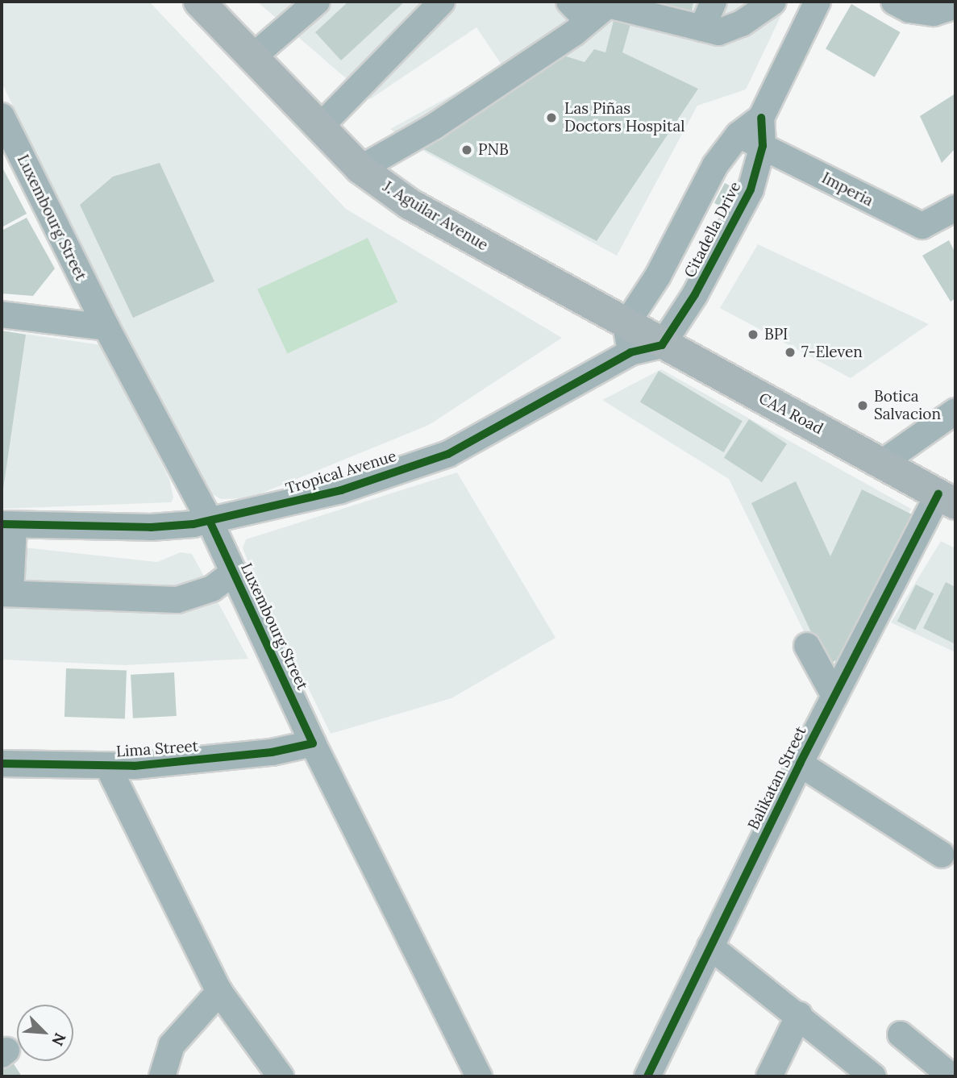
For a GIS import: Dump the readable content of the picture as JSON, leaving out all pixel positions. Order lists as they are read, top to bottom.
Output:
{
  "streets": {
    "main road": ["J. Aguilar Avenue", "CAA Road"],
    "street": [
      "Imperia",
      "Luxembourg Street",
      "Citadella Drive",
      "Tropical Avenue",
      "Lima Street",
      "Balikatan Street"
    ]
  },
  "crossings": [
    ["Imperia", "Citadella Drive"],
    ["J. Aguilar Avenue", "Citadella Drive"],
    ["J. Aguilar Avenue", "CAA Road"],
    ["J. Aguilar Avenue", "Tropical Avenue"],
    ["Luxembourg Street", "Tropical Avenue"],
    ["Luxembourg Street", "Lima Street"],
    ["Citadella Drive", "CAA Road"],
    ["Citadella Drive", "Tropical Avenue"],
    ["CAA Road", "Tropical Avenue"],
    ["CAA Road", "Balikatan Street"]
  ],
  "places": [
    "Las Piñas Doctors Hospital",
    "PNB",
    "BPI",
    "7-Eleven",
    "Botica Salvacion"
  ],
  "north": "bottom right"
}
